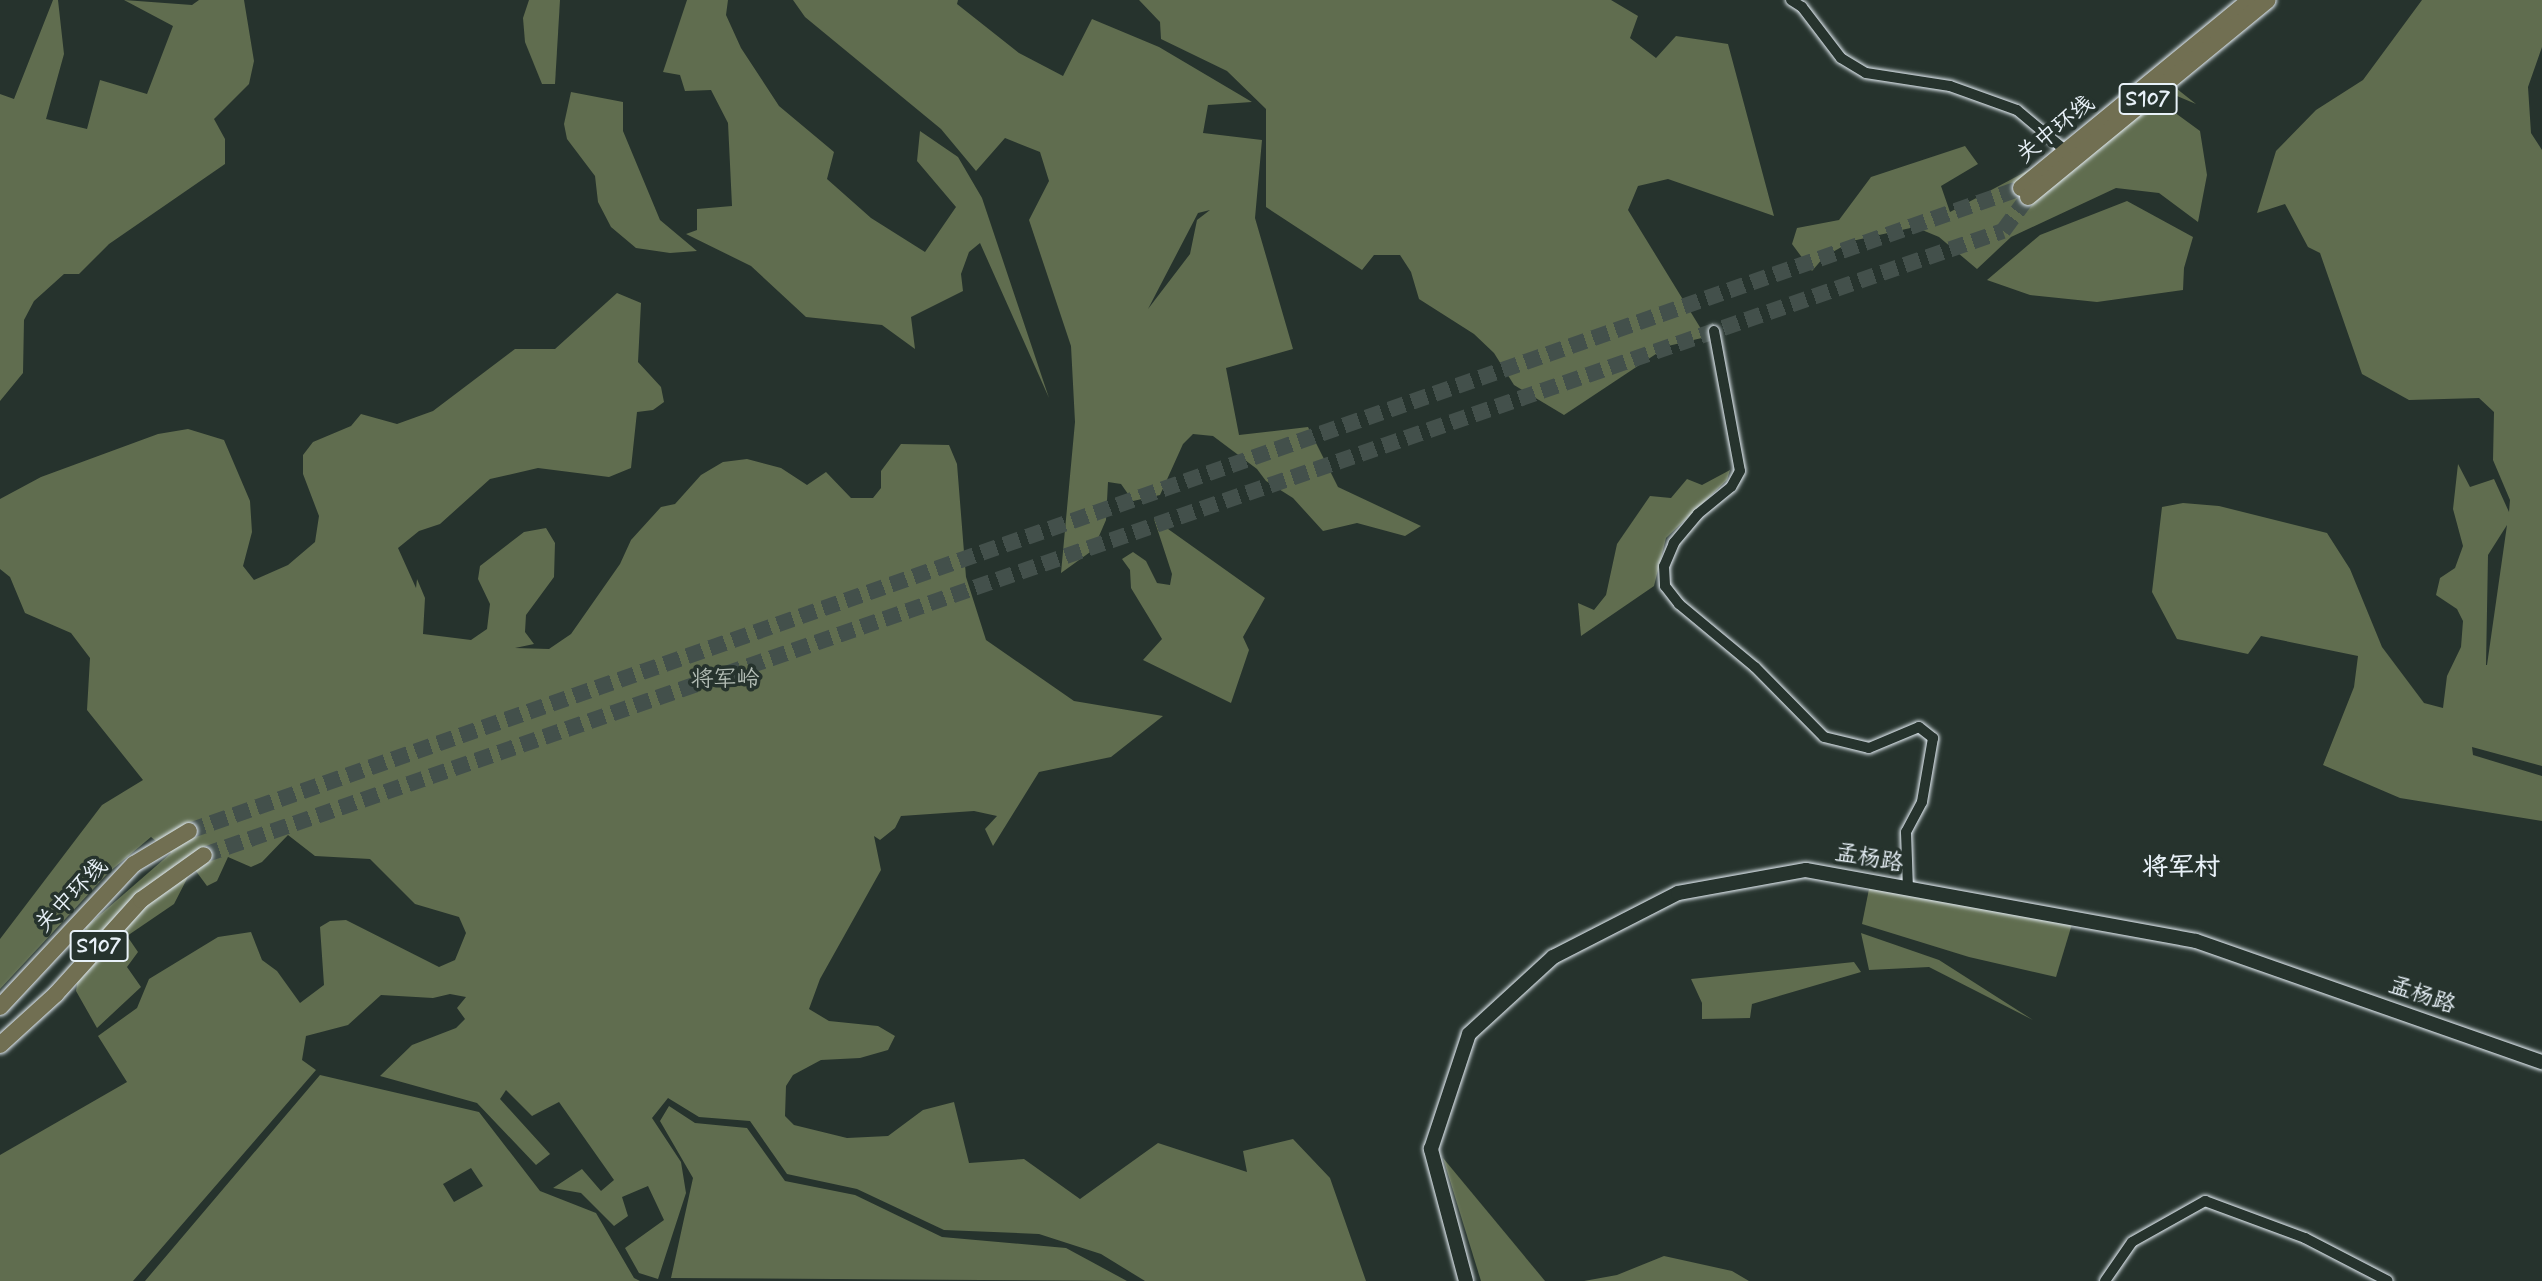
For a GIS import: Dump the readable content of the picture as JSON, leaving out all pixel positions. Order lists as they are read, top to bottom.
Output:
{
  "streets": {
    "highway": ["S107", "关中环线"],
    "main road": ["孟杨路"]
  },
  "districts": ["将军村"],
  "parks": ["将军岭"]
}
